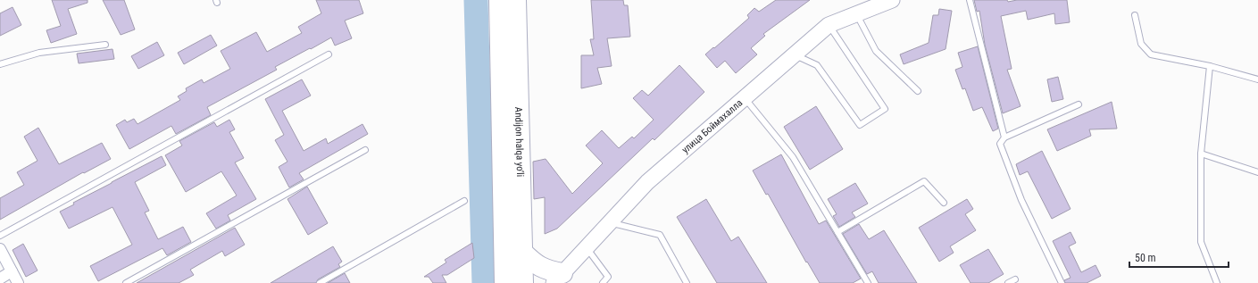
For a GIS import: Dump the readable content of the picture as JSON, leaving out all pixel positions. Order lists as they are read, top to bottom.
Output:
{
  "streets": {
    "highway": ["Andijon halqa yo‘li"],
    "main road": ["улица Боймахалла"]
  },
  "scale_bar": "50 m"
}
